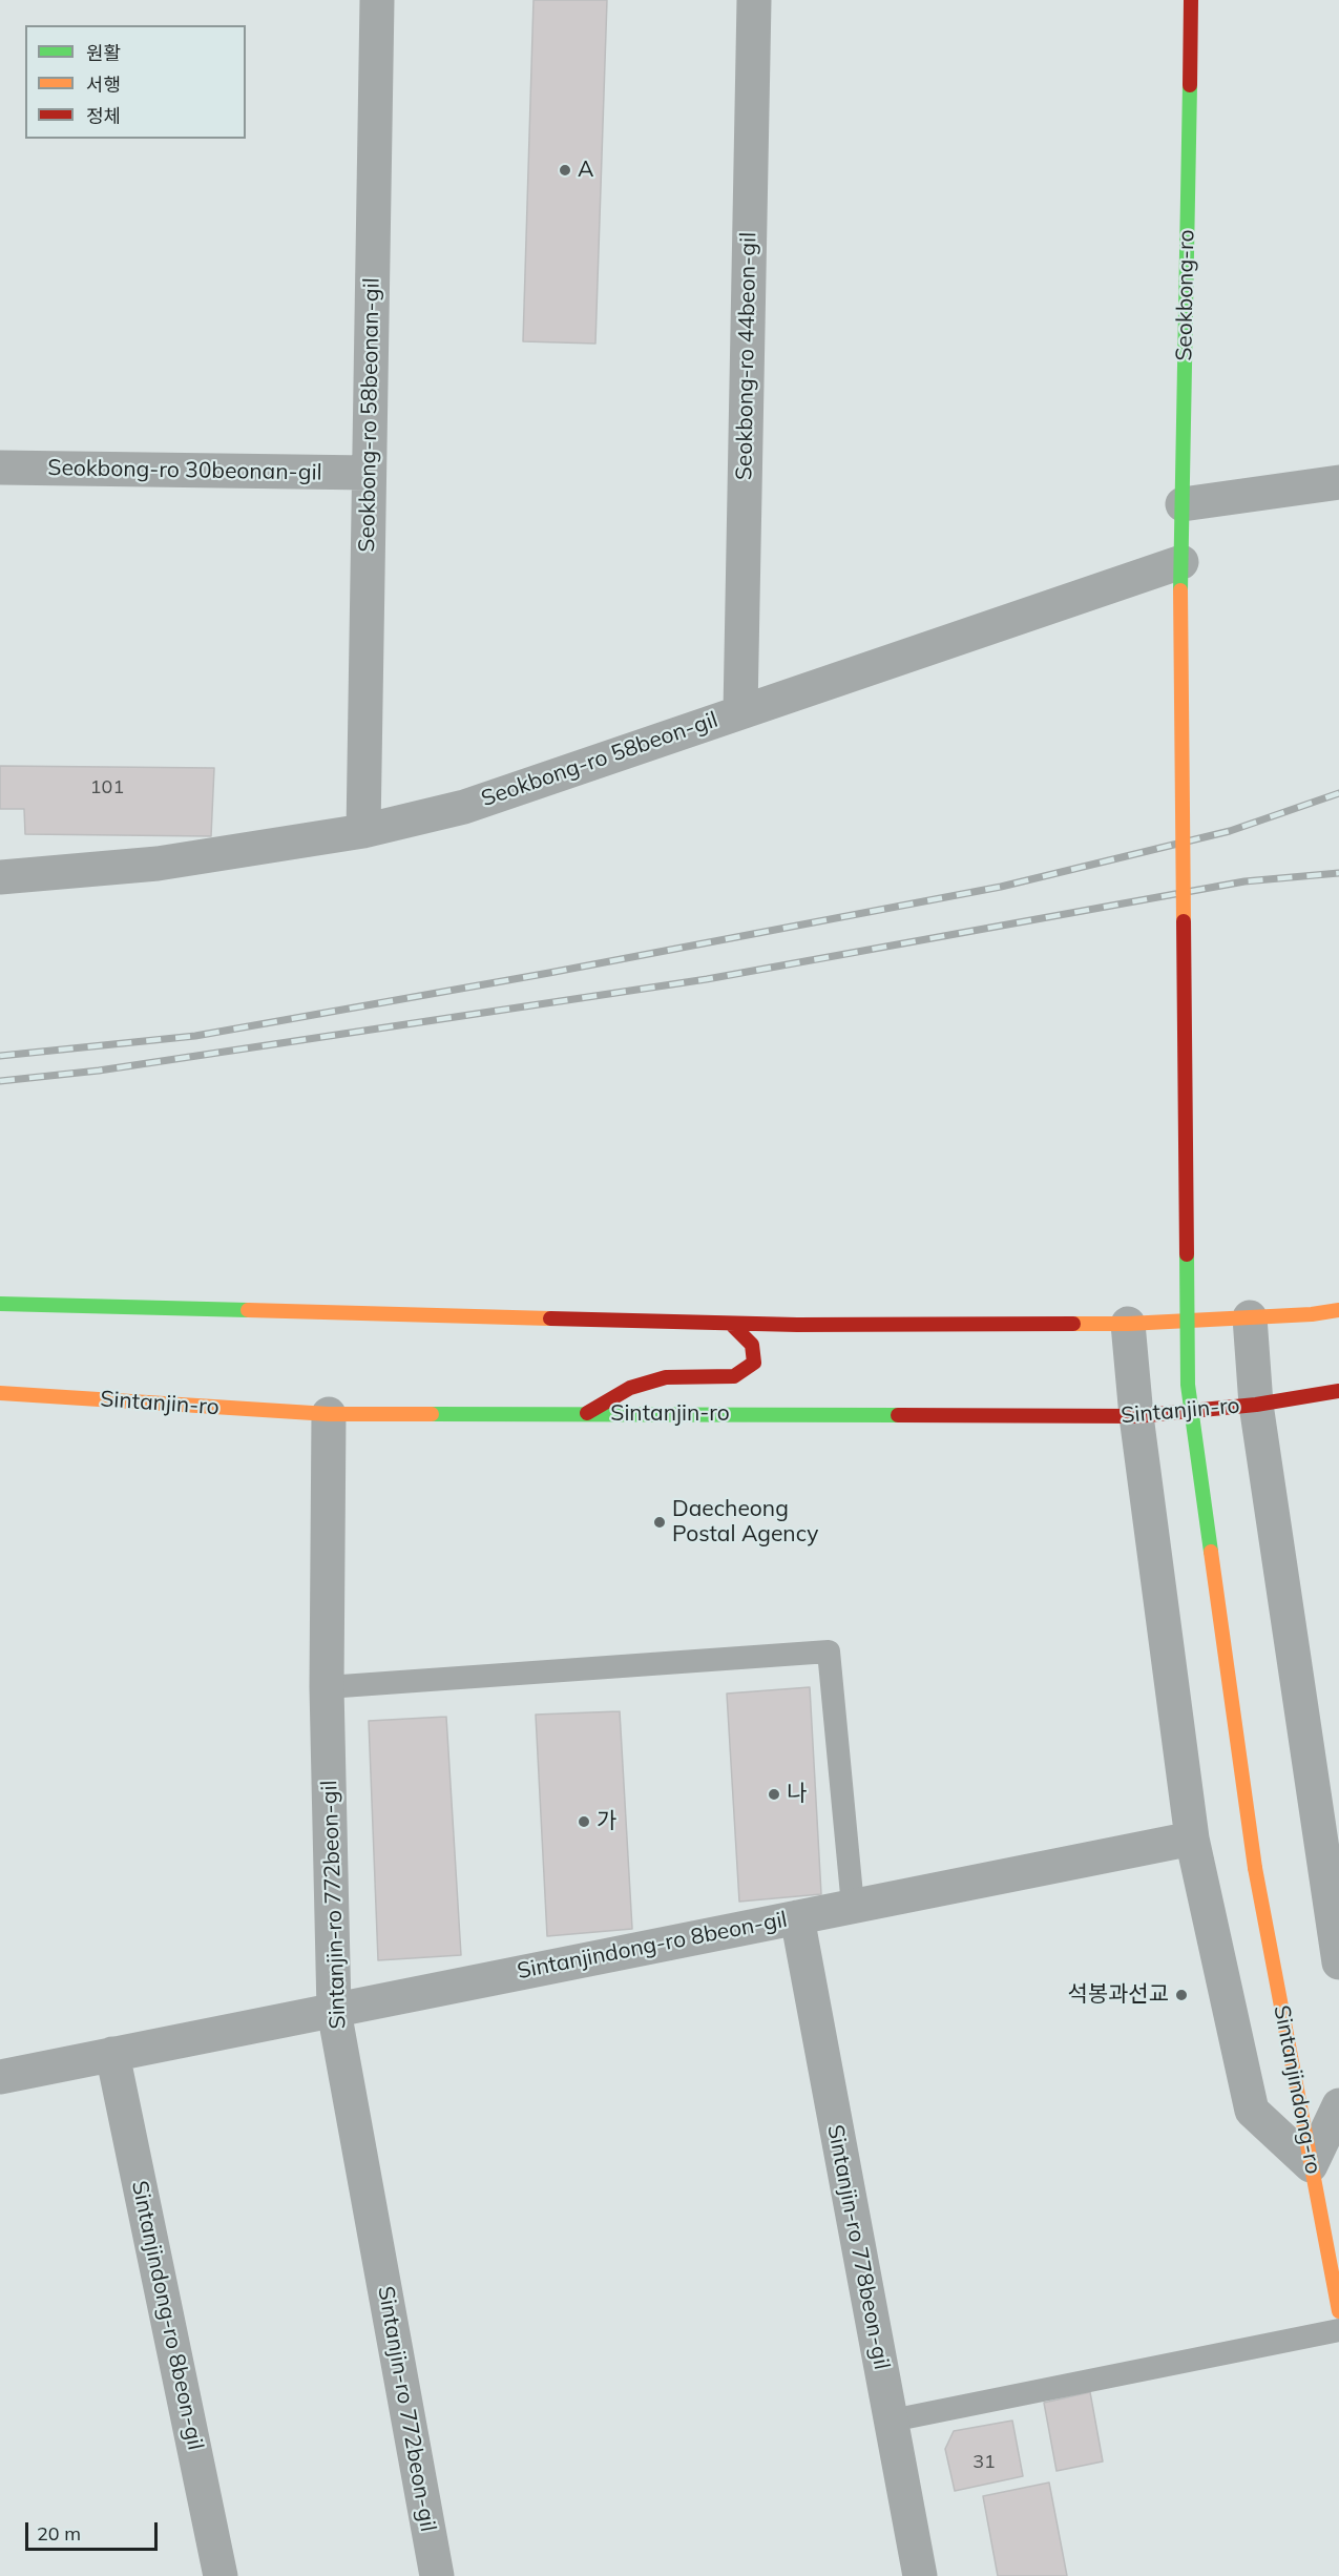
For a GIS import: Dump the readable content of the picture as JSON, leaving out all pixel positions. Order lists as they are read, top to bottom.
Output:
{
  "streets": {
    "main road": ["Seokbong-ro", "Sintanjin-ro", "Sintanjindong-ro"],
    "street": [
      "Seokbong-ro 44beon-gil",
      "Seokbong-ro 58beonan-gil",
      "Seokbong-ro 30beonan-gil",
      "Seokbong-ro 58beon-gil",
      "Sintanjin-ro 772beon-gil",
      "Sintanjindong-ro 8beon-gil",
      "Sintanjin-ro 778beon-gil"
    ]
  },
  "crossings": [
    ["Seokbong-ro", "Seokbong-ro 58beon-gil"],
    ["Seokbong-ro", "Sintanjindong-ro"],
    ["Seokbong-ro 44beon-gil", "Seokbong-ro 58beon-gil"],
    ["Seokbong-ro 58beonan-gil", "Seokbong-ro 30beonan-gil"],
    ["Seokbong-ro 58beonan-gil", "Seokbong-ro 58beon-gil"],
    ["Seokbong-ro 58beon-gil", "Sintanjindong-ro"],
    ["Sintanjin-ro", "Sintanjin-ro 772beon-gil"],
    ["Sintanjin-ro 772beon-gil", "Sintanjindong-ro 8beon-gil"],
    ["Sintanjindong-ro 8beon-gil", "Sintanjin-ro 778beon-gil"]
  ],
  "places": [
    "A",
    "Daecheong Postal Agency",
    "나",
    "가",
    "석봉과선교"
  ],
  "house_numbers": ["101", "31"],
  "legend": ["원활", "서행", "정체"],
  "scale_bar": "20 m"
}
